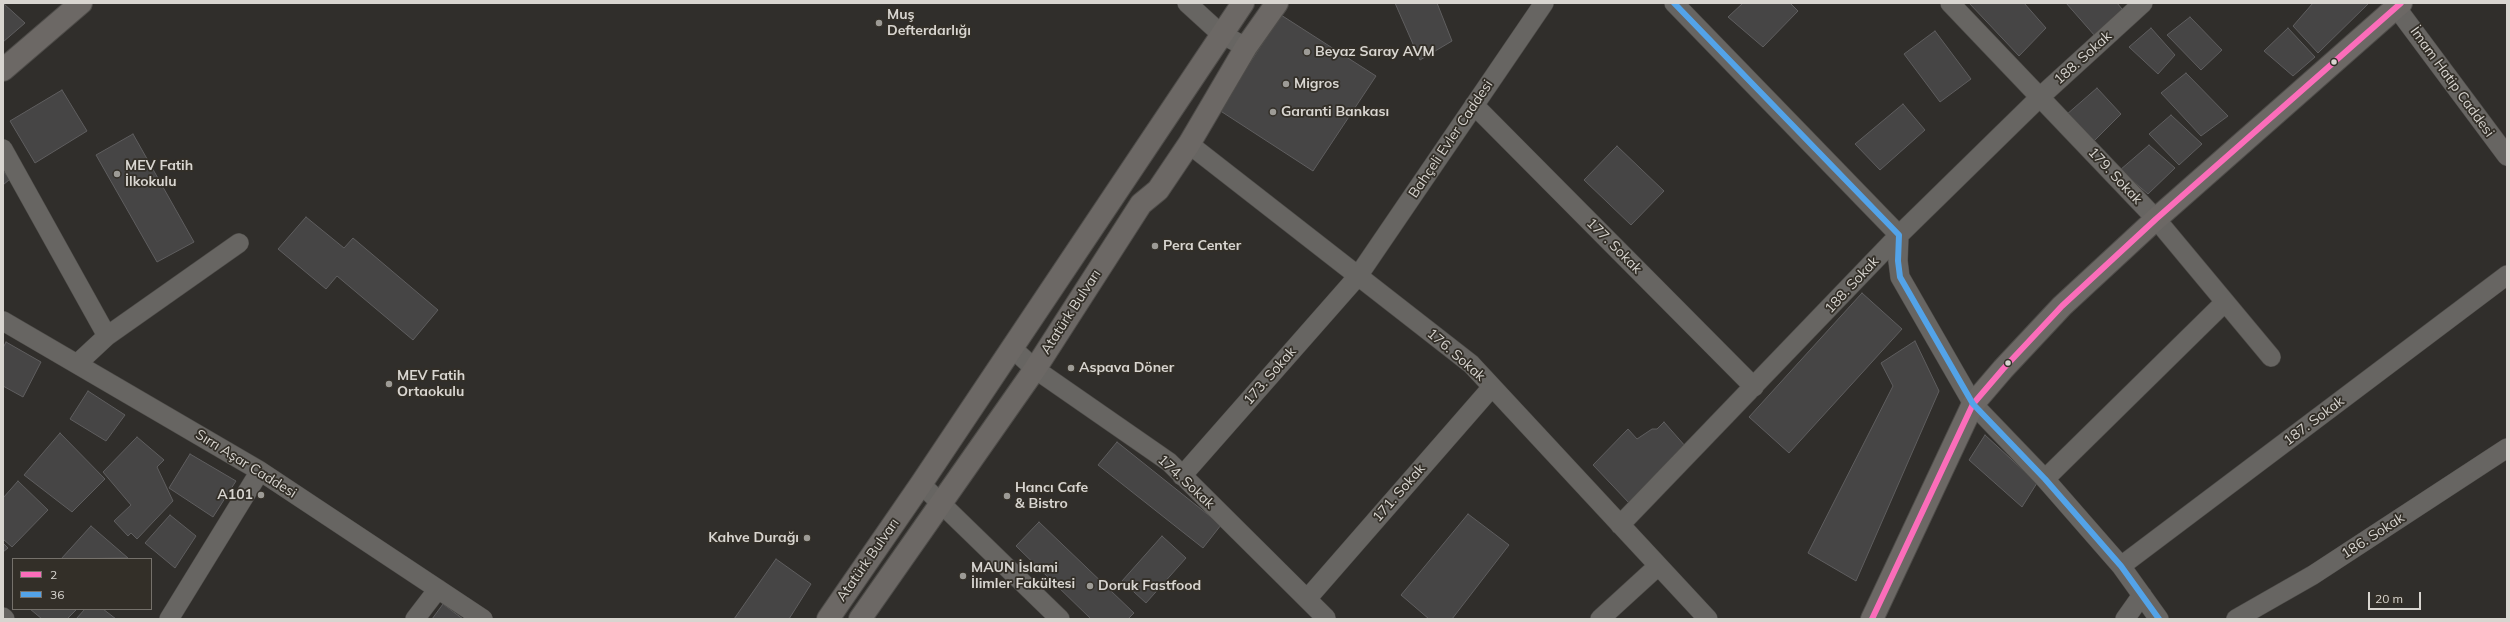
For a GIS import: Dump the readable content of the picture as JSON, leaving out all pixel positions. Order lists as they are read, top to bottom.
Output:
{
  "streets": {
    "main road": ["Atatürk Bulvarı"],
    "street": [
      "188. Sokak",
      "İmam Hatip Caddesi",
      "Bahçeli Evler Caddesi",
      "179. Sokak",
      "177. Sokak",
      "176. Sokak",
      "173. Sokak",
      "187. Sokak",
      "Sırrı Aşar Caddesi",
      "174. Sokak",
      "171. Sokak",
      "186. Sokak"
    ]
  },
  "crossings": [
    ["188. Sokak", "179. Sokak"],
    ["188. Sokak", "177. Sokak"],
    ["188. Sokak", "176. Sokak"],
    ["Bahçeli Evler Caddesi", "177. Sokak"],
    ["Bahçeli Evler Caddesi", "176. Sokak"],
    ["Bahçeli Evler Caddesi", "173. Sokak"],
    ["Atatürk Bulvarı", "176. Sokak"],
    ["Atatürk Bulvarı", "174. Sokak"],
    ["176. Sokak", "173. Sokak"],
    ["176. Sokak", "171. Sokak"],
    ["173. Sokak", "174. Sokak"],
    ["174. Sokak", "171. Sokak"]
  ],
  "places": [
    "Muş Defterdarlığı",
    "Beyaz Saray AVM",
    "Migros",
    "Garanti Bankası",
    "MEV Fatih İlkokulu",
    "Pera Center",
    "Aspava Döner",
    "MEV Fatih Ortaokulu",
    "A101",
    "Hancı Cafe & Bistro",
    "Kahve Durağı",
    "MAUN İslami İlimler Fakültesi",
    "Doruk Fastfood"
  ],
  "lines": ["transit line 2", "transit line 36"],
  "legend": ["2", "36"],
  "scale_bar": "20 m"
}
